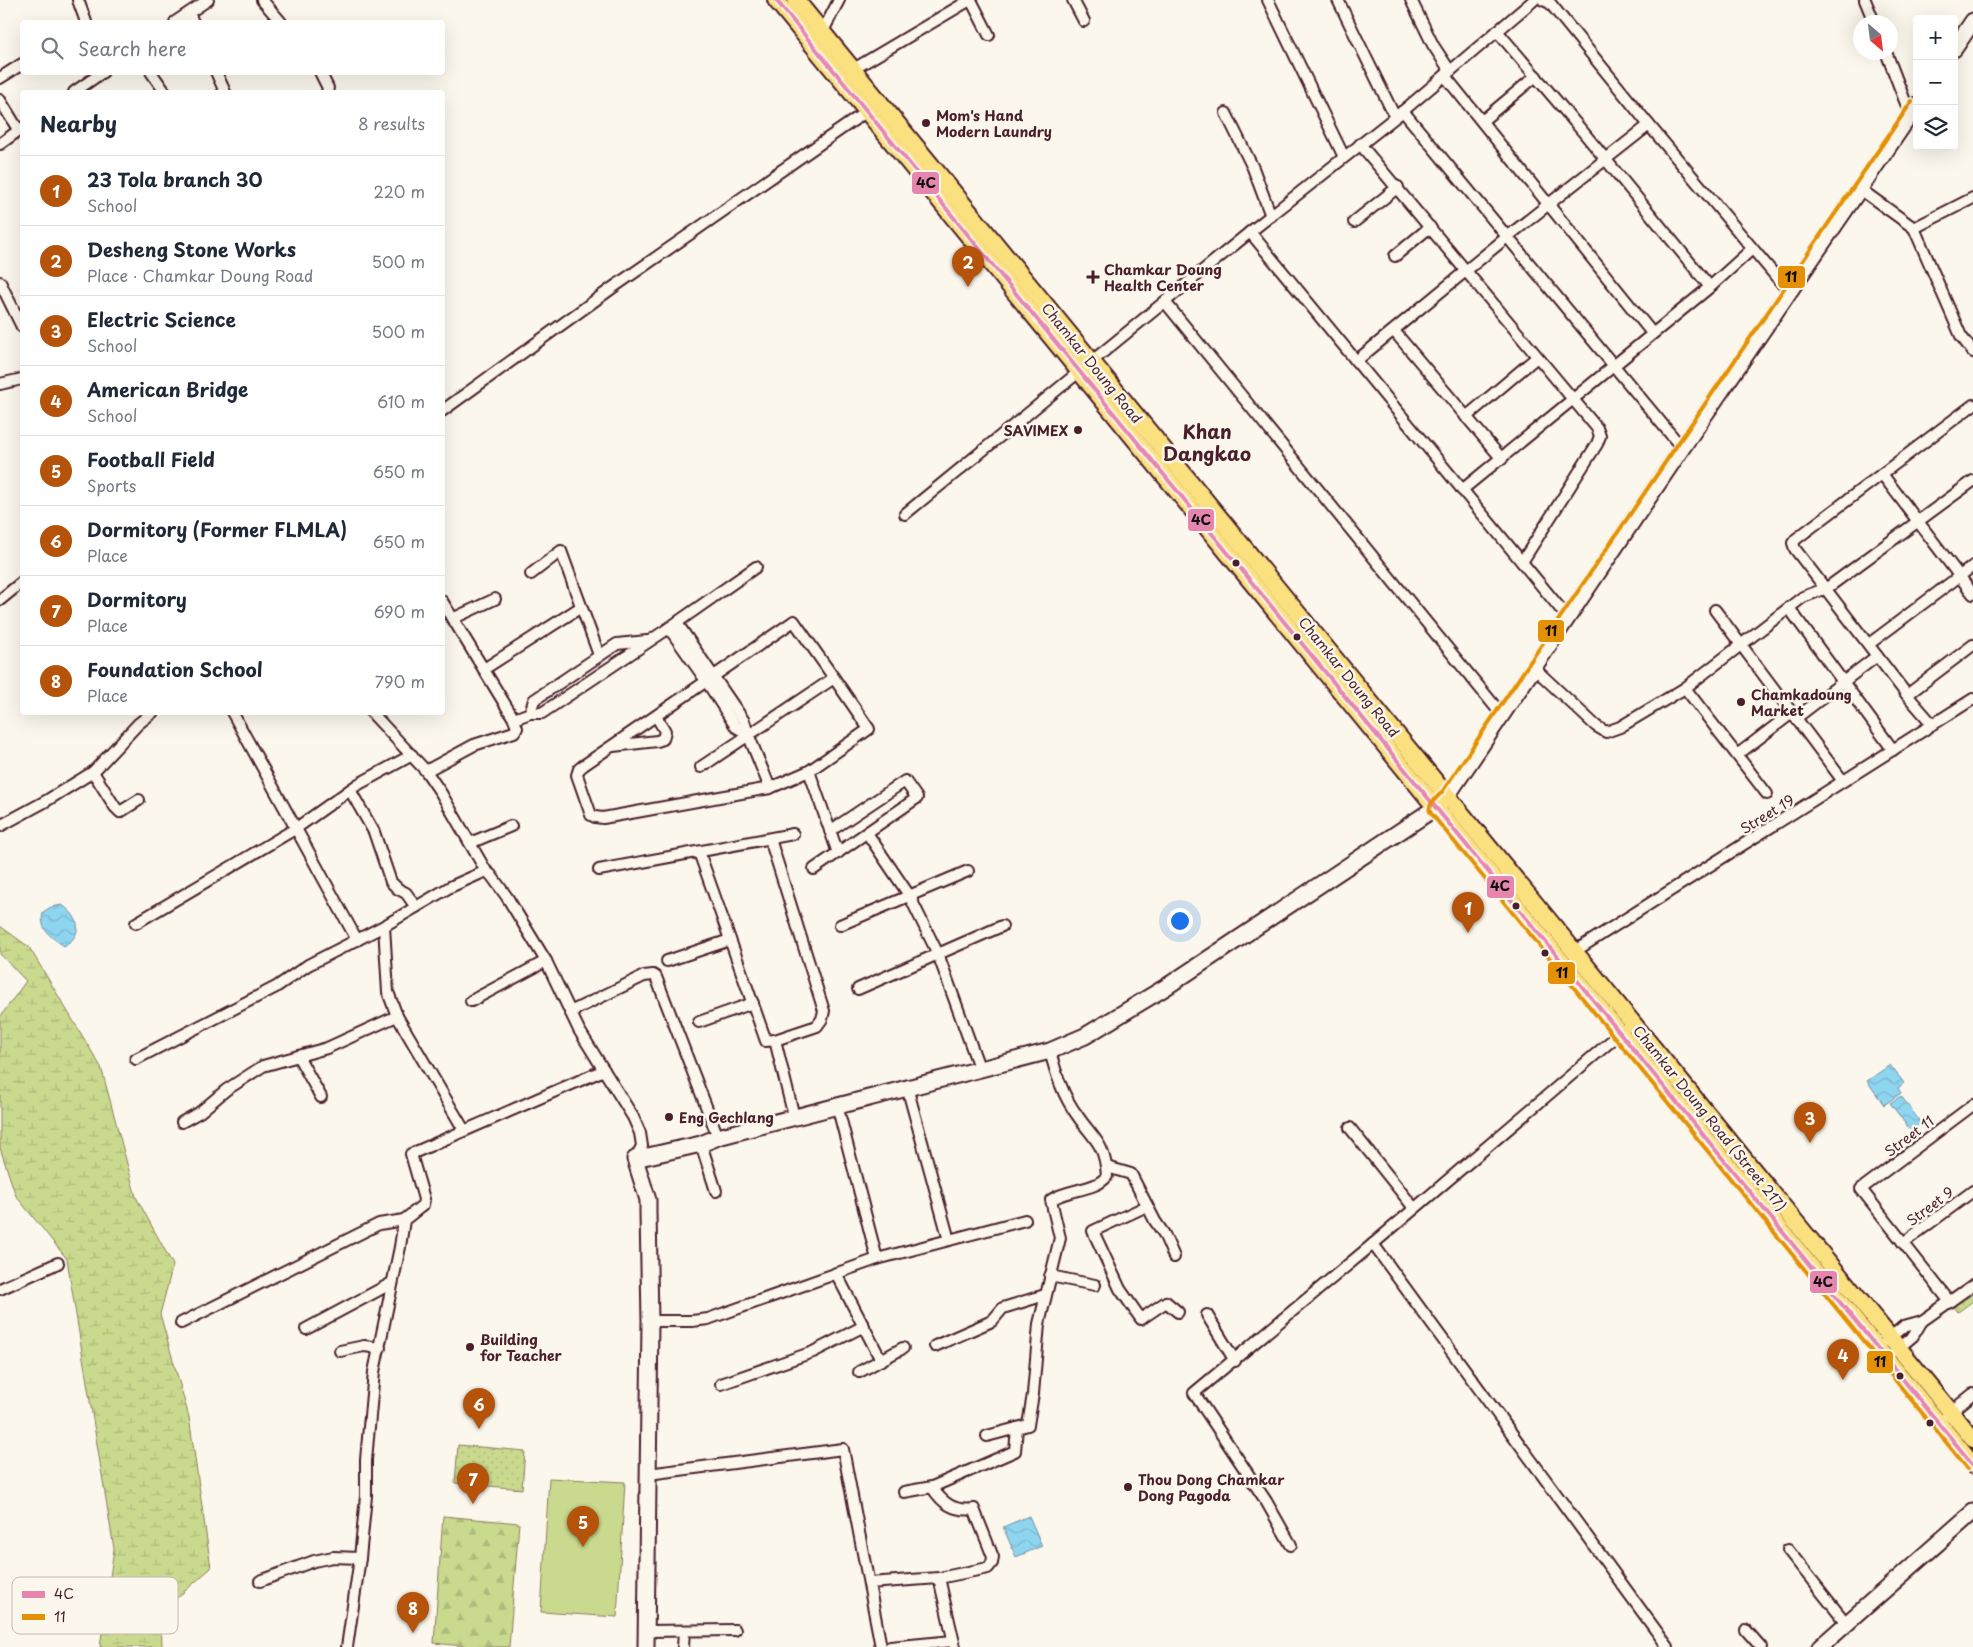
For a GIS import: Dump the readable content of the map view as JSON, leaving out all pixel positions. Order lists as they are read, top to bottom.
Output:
{
  "streets": {
    "main road": ["Chamkar Doung Road", "Chamkar Doung Road (Street 217)"],
    "street": ["Street 19", "Street 11", "Street 9"]
  },
  "crossings": [
    ["Chamkar Doung Road", "Chamkar Doung Road (Street 217)"],
    ["Street 19", "Chamkar Doung Road (Street 217)"],
    ["Street 11", "Street 9"]
  ],
  "districts": ["Khan Dangkao"],
  "places": {
    "other": [
      "Mom's Hand Modern Laundry",
      "SAVIMEX",
      "Chamkadoung Market",
      "Eng Gechlang",
      "Building for Teacher",
      "Thou Dong Chamkar Dong Pagoda"
    ],
    "health": ["Chamkar Doung Health Center"]
  },
  "lines": ["transit line 4C", "transit line 11"],
  "legend": ["4C", "11"],
  "north": "bottom right",
  "page": {
    "map_buttons": ["+", "−"],
    "search": "Search here",
    "heading": ["Nearby", "8 results"],
    "list": [
      {
        "mark": "1",
        "name": "23 Tola branch 30",
        "note": "School",
        "value": "220 m"
      },
      {
        "mark": "2",
        "name": "Desheng Stone Works",
        "note": "Place · Chamkar Doung Road",
        "value": "500 m"
      },
      {
        "mark": "3",
        "name": "Electric Science",
        "note": "School",
        "value": "500 m"
      },
      {
        "mark": "4",
        "name": "American Bridge",
        "note": "School",
        "value": "610 m"
      },
      {
        "mark": "5",
        "name": "Football Field",
        "note": "Sports",
        "value": "650 m"
      },
      {
        "mark": "6",
        "name": "Dormitory (Former FLMLA)",
        "note": "Place",
        "value": "650 m"
      },
      {
        "mark": "7",
        "name": "Dormitory",
        "note": "Place",
        "value": "690 m"
      },
      {
        "mark": "8",
        "name": "Foundation School",
        "note": "Place",
        "value": "790 m"
      }
    ],
    "pins": [
      "2",
      "1",
      "3",
      "4",
      "6",
      "7",
      "5",
      "8"
    ]
  }
}
